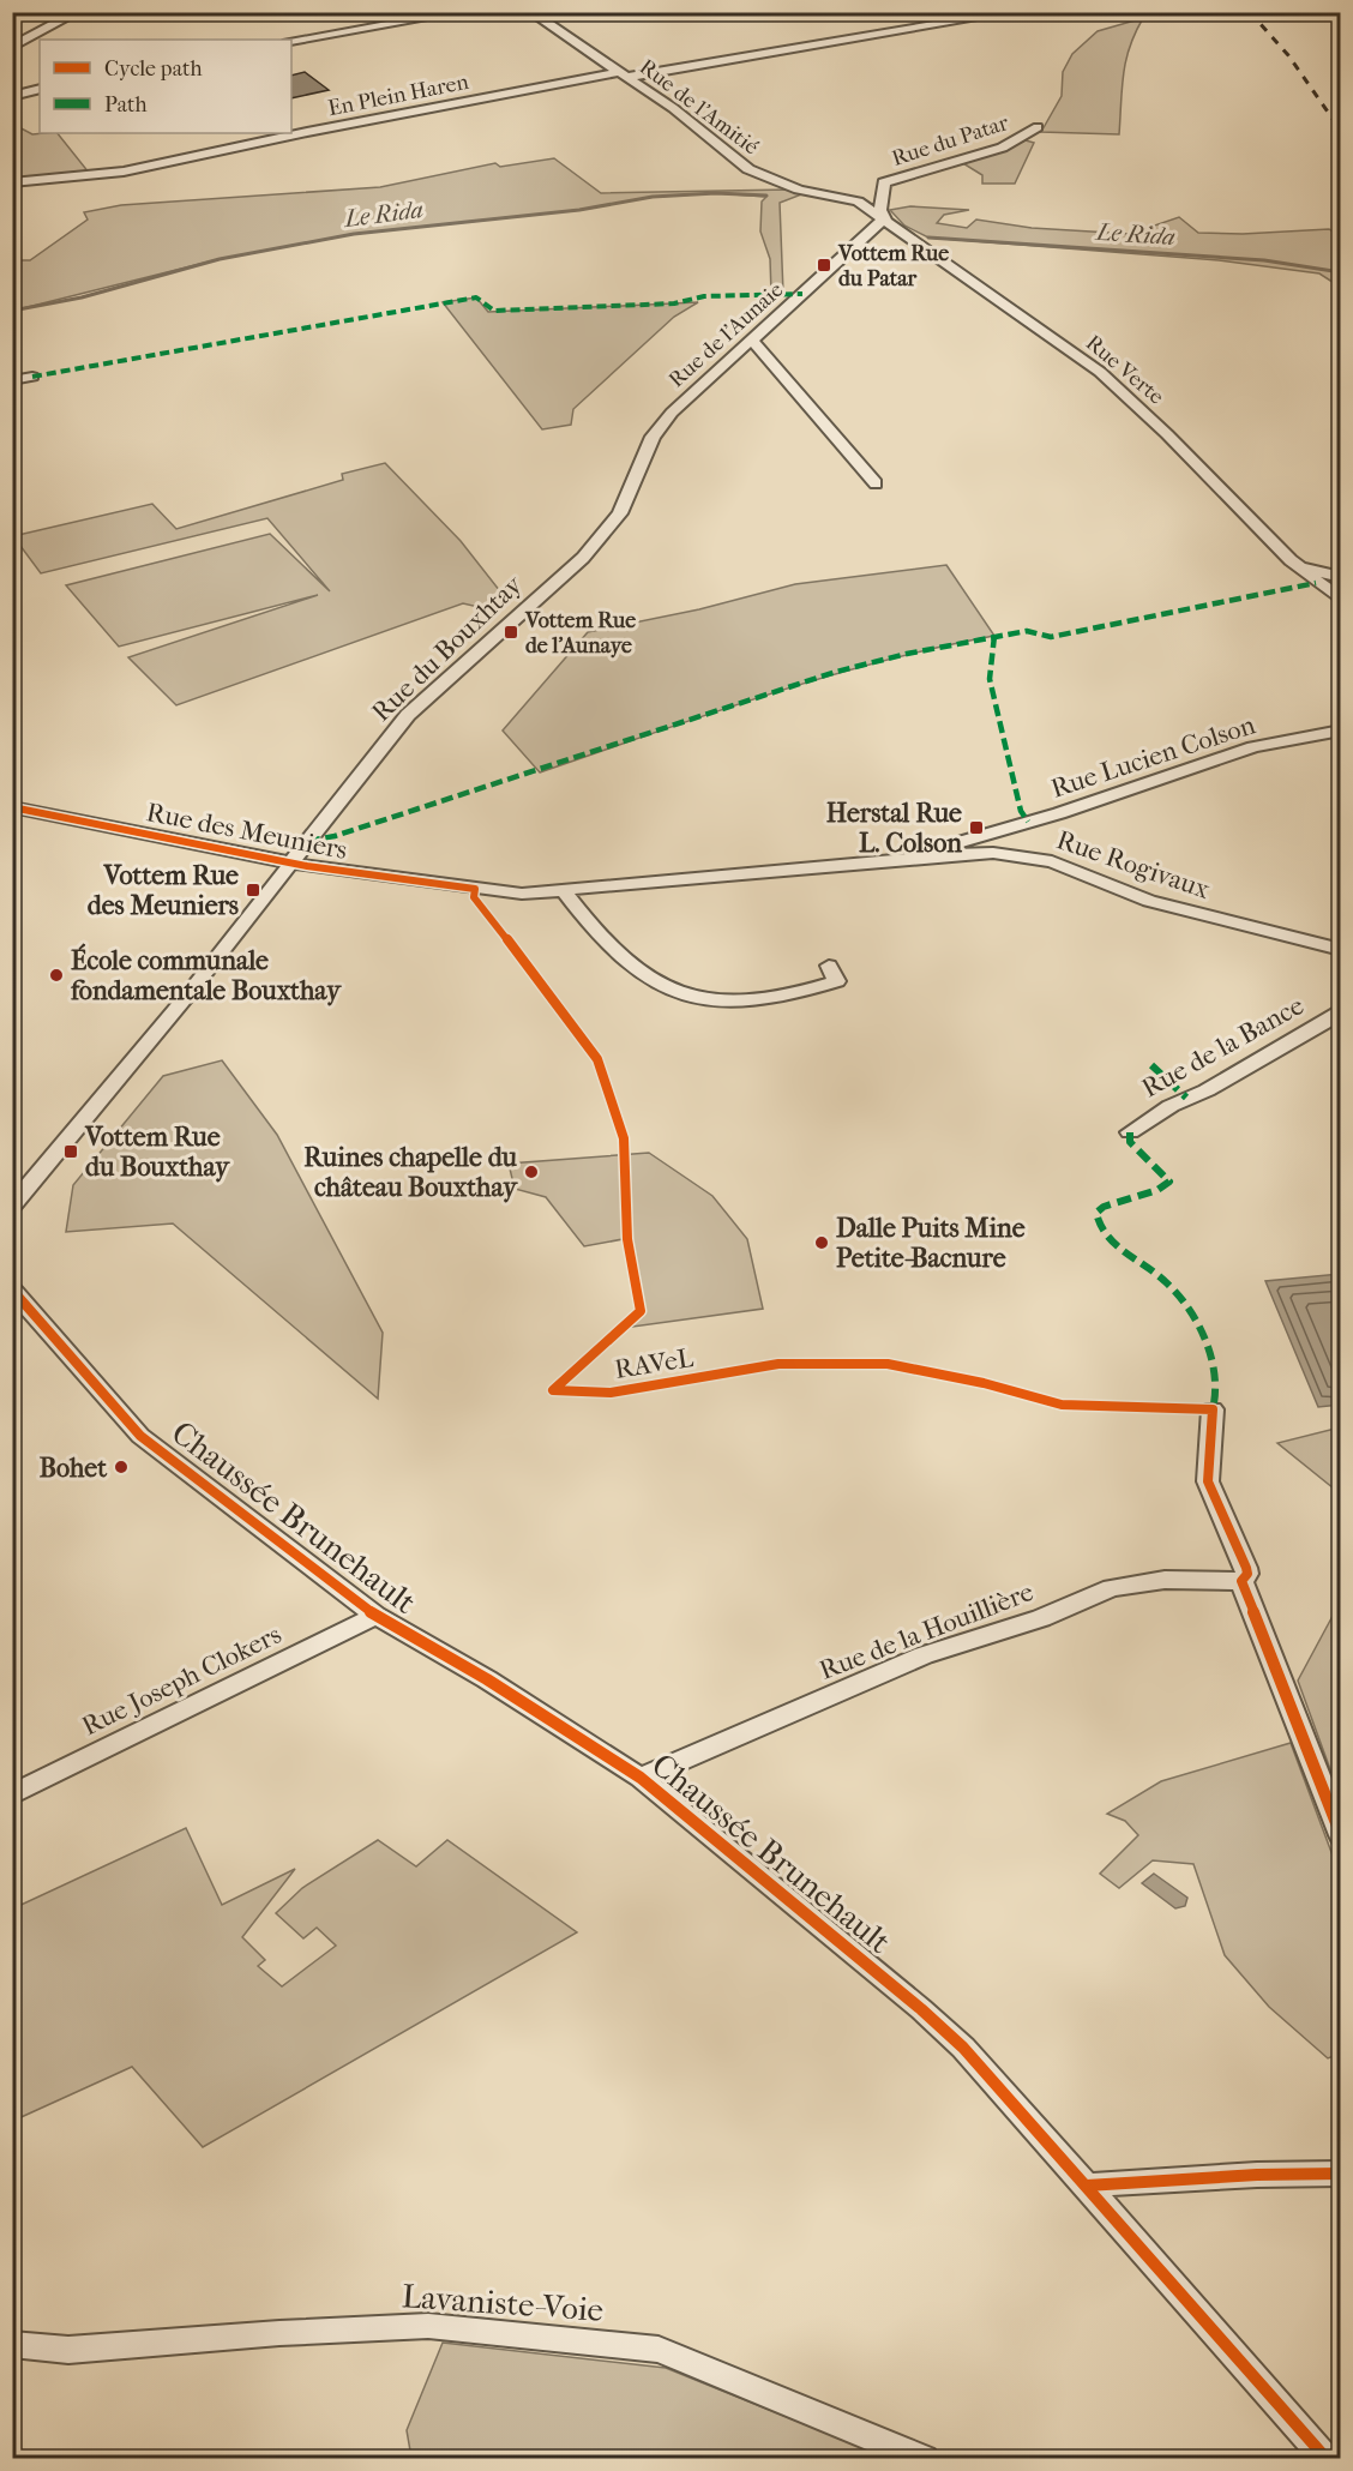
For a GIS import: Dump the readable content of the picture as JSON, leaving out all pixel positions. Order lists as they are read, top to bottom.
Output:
{
  "streets": {
    "street": [
      "En Plein Haren",
      "Rue de l'Amitié",
      "Rue du Patar",
      "Rue de l'Aunaie",
      "Rue Verte",
      "Rue du Bouxhtay",
      "Rue Lucien Colson",
      "Rue des Meuniers",
      "Rue Rogivaux",
      "Rue de la Bance",
      "Chaussée Brunehault",
      "Rue de la Houillière",
      "Rue Joseph Clokers",
      "Lavaniste-Voie"
    ],
    "cycle path": ["RAVeL"]
  },
  "crossings": [
    ["En Plein Haren", "Rue de l'Amitié"],
    ["Rue de l'Amitié", "Rue du Patar"],
    ["Rue de l'Amitié", "Rue Verte"],
    ["Rue du Patar", "Rue de l'Aunaie"],
    ["Rue du Patar", "Rue Verte"],
    ["Rue de l'Aunaie", "Rue Verte"],
    ["Rue de l'Aunaie", "Rue du Bouxhtay"],
    ["Rue du Bouxhtay", "Rue des Meuniers"],
    ["Rue des Meuniers", "Rue Rogivaux"],
    ["Chaussée Brunehault", "Rue de la Houillière"],
    ["Chaussée Brunehault", "Rue Joseph Clokers"]
  ],
  "water": ["Le Rida"],
  "places": {
    "transit": [
      "Vottem Rue du Patar",
      "Vottem Rue de l'Aunaye",
      "Herstal Rue L. Colson",
      "Vottem Rue des Meuniers",
      "Vottem Rue du Bouxthay"
    ],
    "other": [
      "École communale fondamentale Bouxthay",
      "Ruines chapelle du château Bouxthay",
      "Dalle Puits Mine Petite-Bacnure",
      "Bohet"
    ]
  },
  "legend": ["Cycle path", "Path"]
}
